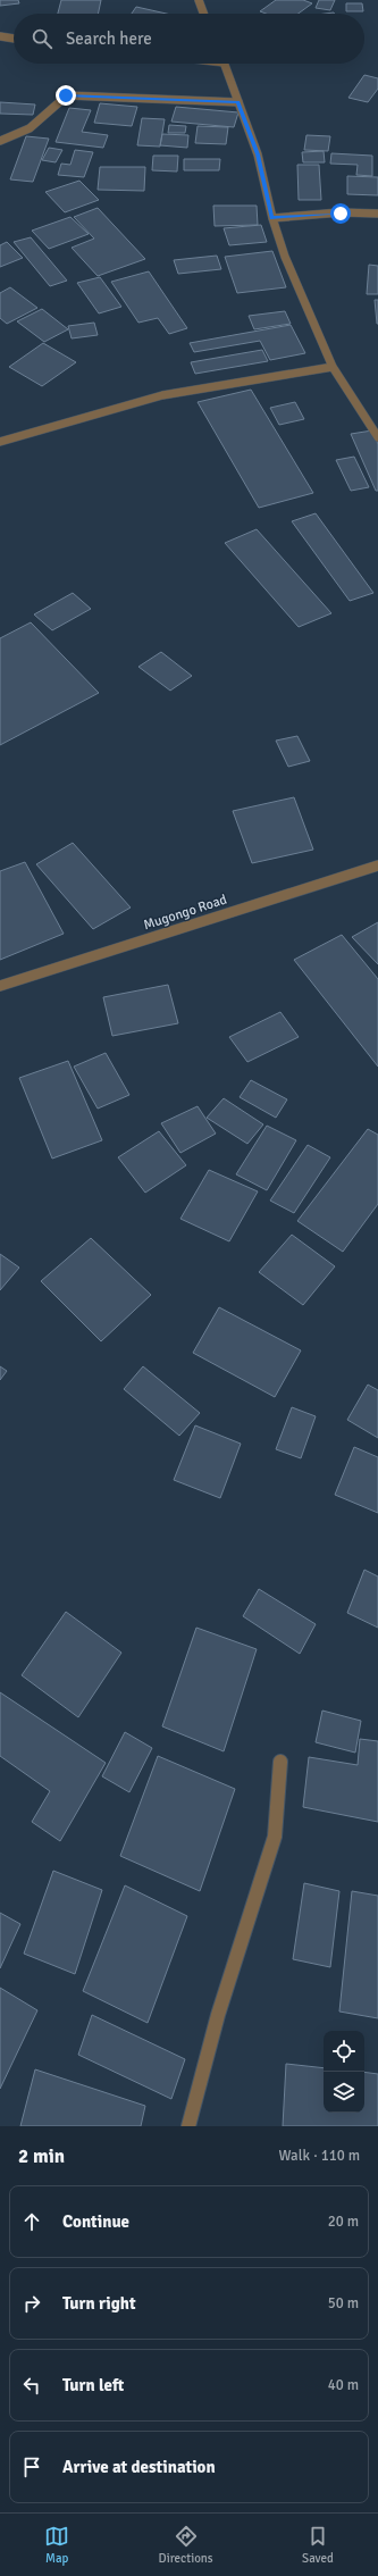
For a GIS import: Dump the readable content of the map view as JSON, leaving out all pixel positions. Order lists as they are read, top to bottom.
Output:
{
  "streets": {
    "street": ["Mugongo Road"]
  },
  "page": {
    "search": "Search here",
    "heading": ["2 min", "Walk · 110 m"],
    "list": [
      ["Continue", "20 m"],
      ["Turn right", "50 m"],
      ["Turn left", "40 m"],
      "Arrive at destination"
    ],
    "nav": ["Map", "Directions", "Saved"]
  }
}
